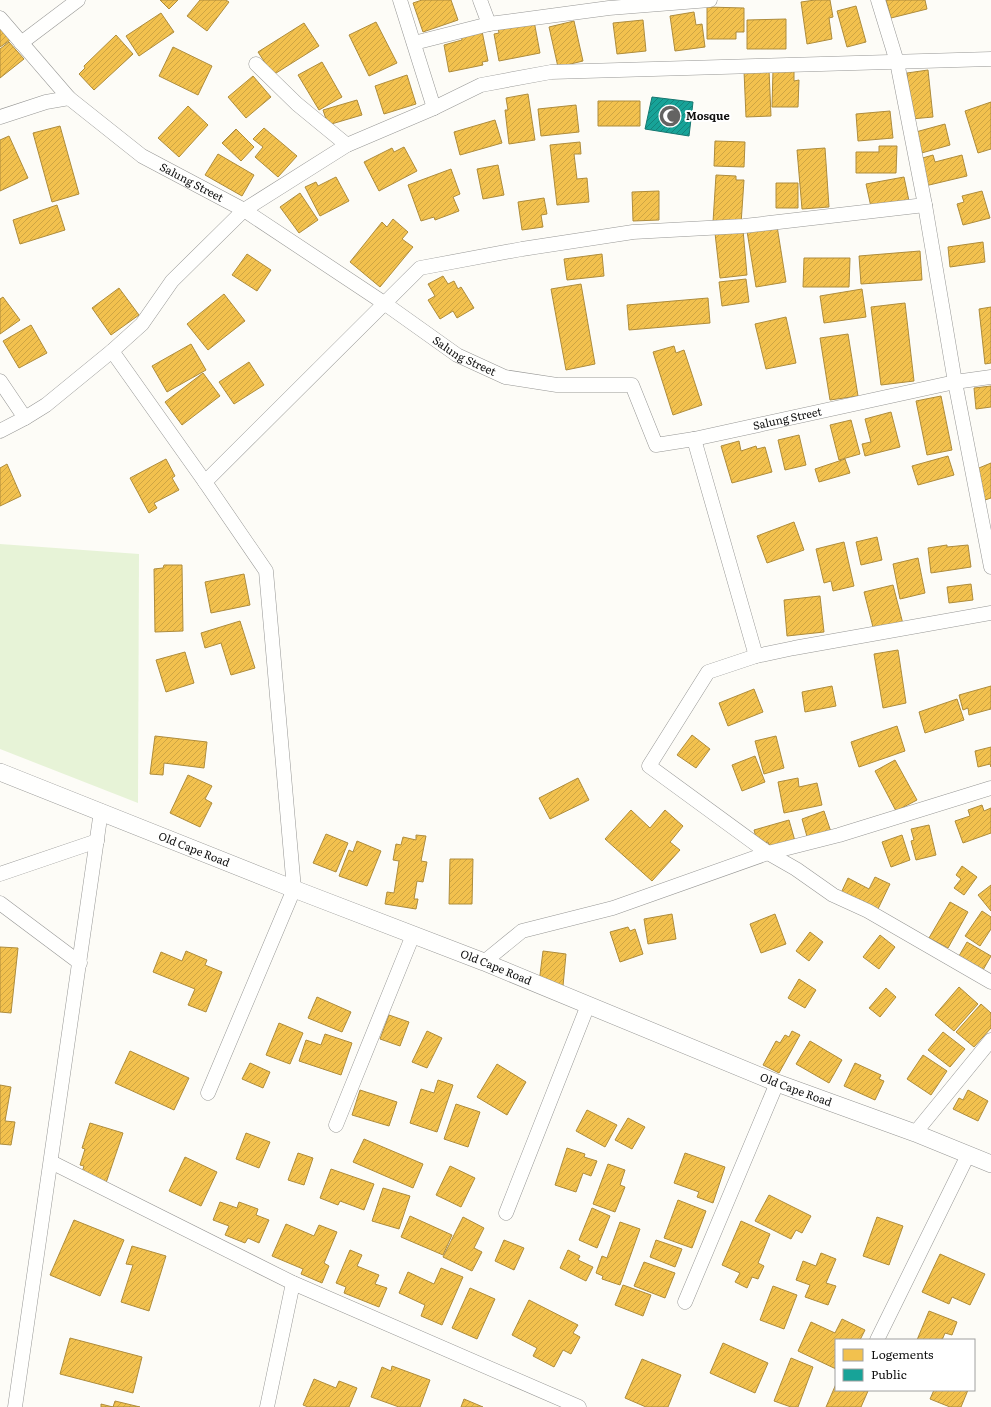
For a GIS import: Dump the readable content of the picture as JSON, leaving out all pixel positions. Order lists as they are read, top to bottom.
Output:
{
  "streets": {
    "street": ["Salung Street", "Old Cape Road"]
  },
  "places": {
    "mosque": ["Mosque"]
  },
  "legend": ["Logements", "Public"]
}
